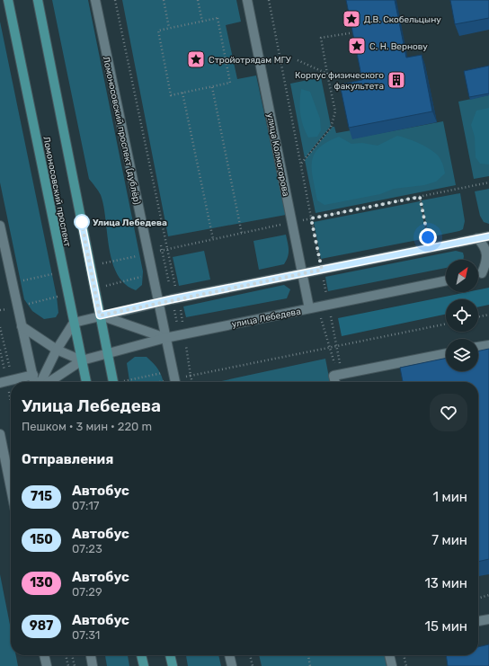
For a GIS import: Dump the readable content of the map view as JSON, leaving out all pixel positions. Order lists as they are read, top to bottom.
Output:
{
  "streets": {
    "main road": ["Ломоносовский проспект"],
    "street": ["Ломоносовский проспект (дублёр)", "улица Колмогорова", "улица Лебедева"]
  },
  "crossings": [
    ["Ломоносовский проспект (дублёр)", "улица Лебедева"],
    ["улица Колмогорова", "улица Лебедева"],
    ["Ломоносовский проспект", "улица Лебедева"]
  ],
  "places": {
    "place": ["Д.В. Скобельцыну", "С. Н. Вернову", "Стройотрядам МГУ"],
    "building": ["Корпус физического факультета"],
    "other": ["Улица Лебедева"]
  },
  "lines": ["bus line 715"],
  "north": "top right",
  "page": {
    "heading": [
      ["Улица Лебедева", "Пешком · 3 мин · 220 m"],
      "Отправления"
    ],
    "list": [
      {
        "mark": "715",
        "name": "Автобус",
        "note": "07:17",
        "value": "1 мин"
      },
      {
        "mark": "150",
        "name": "Автобус",
        "note": "07:23",
        "value": "7 мин"
      },
      {
        "mark": "130",
        "name": "Автобус",
        "note": "07:29",
        "value": "13 мин"
      },
      {
        "mark": "987",
        "name": "Автобус",
        "note": "07:31",
        "value": "15 мин"
      }
    ]
  }
}
